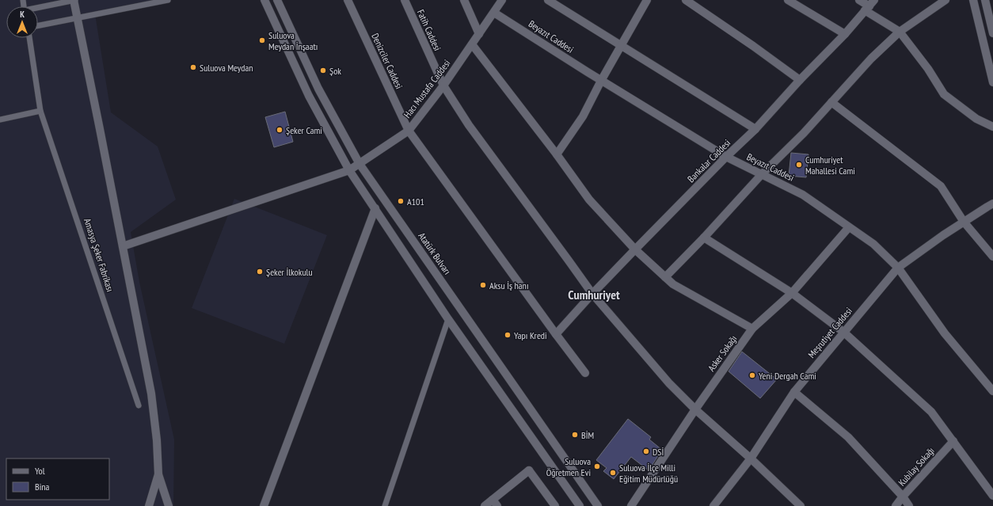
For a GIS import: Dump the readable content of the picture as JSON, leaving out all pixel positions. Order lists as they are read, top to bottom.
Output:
{
  "streets": {
    "street": [
      "Fatih Caddesi",
      "Beyazıt Caddesi",
      "Denizciler Caddesi",
      "Hacı Mustafa Caddesi",
      "Bankalar Caddesi",
      "Atatürk Bulvarı",
      "Meşrutiyet Caddesi",
      "Asker Sokağı",
      "Kubilay Sokağı"
    ],
    "lane": ["Amasya Şeker Fabrikası"]
  },
  "crossings": [
    ["Fatih Caddesi", "Hacı Mustafa Caddesi"],
    ["Fatih Caddesi", "Bankalar Caddesi"],
    ["Fatih Caddesi", "Meşrutiyet Caddesi"],
    ["Fatih Caddesi", "Asker Sokağı"],
    ["Beyazıt Caddesi", "Hacı Mustafa Caddesi"],
    ["Beyazıt Caddesi", "Bankalar Caddesi"],
    ["Beyazıt Caddesi", "Meşrutiyet Caddesi"],
    ["Beyazıt Caddesi", "Asker Sokağı"],
    ["Denizciler Caddesi", "Hacı Mustafa Caddesi"],
    ["Denizciler Caddesi", "Bankalar Caddesi"],
    ["Hacı Mustafa Caddesi", "Atatürk Bulvarı"]
  ],
  "districts": ["Cumhuriyet"],
  "places": [
    "Suluova Meydan İnşaatı",
    "Suluova Meydan",
    "Şok",
    "Şeker Cami",
    "Cumhuriyet Mahallesi Cami",
    "A101",
    "Şeker İlkokulu",
    "Aksu İş hanı",
    "Yapı Kredi",
    "Yeni Dergah Cami",
    "BİM",
    "DSİ",
    "Suluova Öğretmen Evi",
    "Suluova İlçe Milli Eğitim Müdürlüğü"
  ],
  "legend": ["Yol", "Bina"],
  "north": "top"
}
